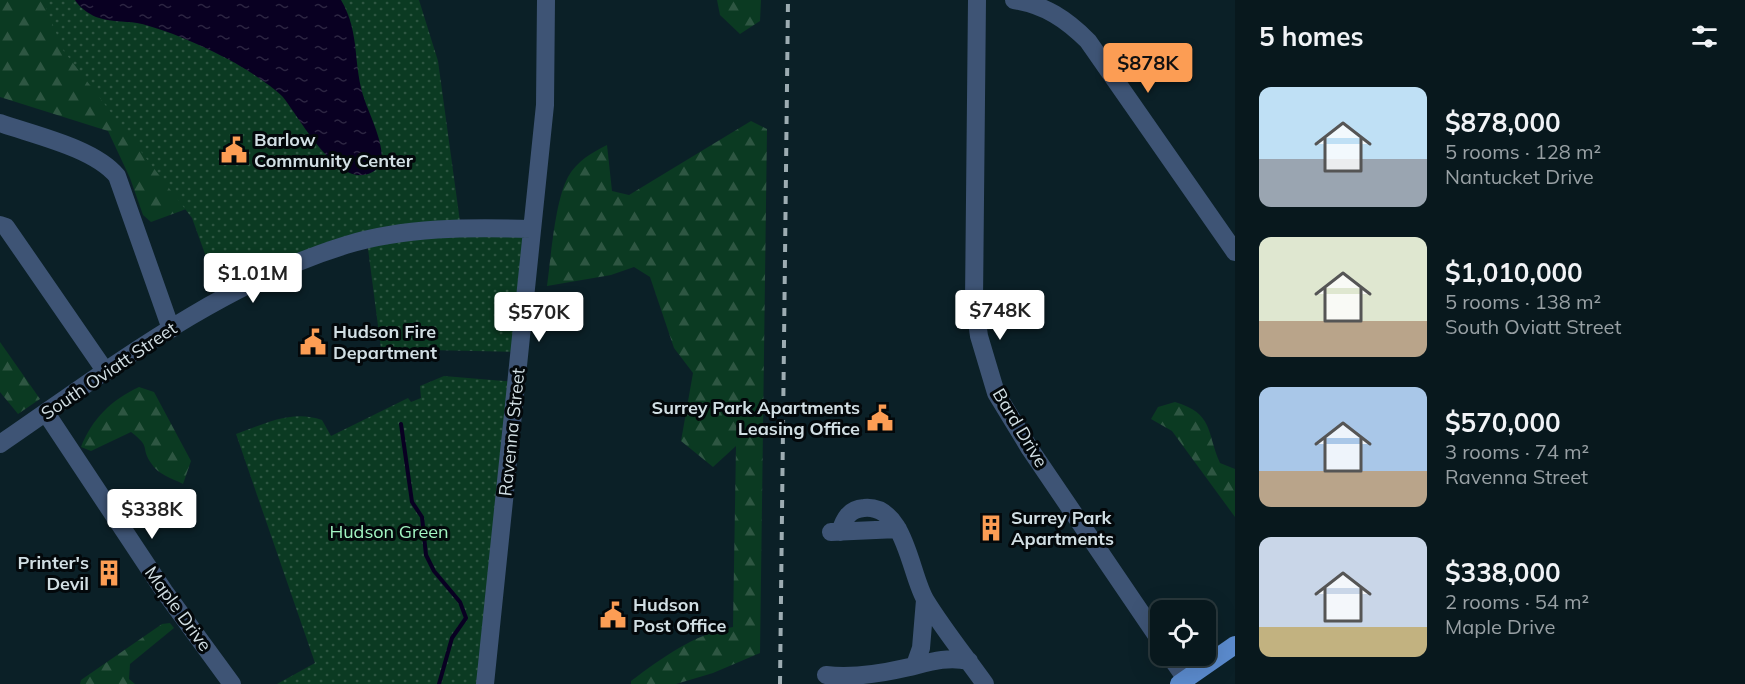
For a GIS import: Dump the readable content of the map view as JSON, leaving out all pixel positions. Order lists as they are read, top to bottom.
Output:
{
  "streets": {
    "street": [
      "South Oviatt Street",
      "Bard Drive",
      "Ravenna Street",
      "Maple Drive"
    ]
  },
  "crossings": [
    ["South Oviatt Street", "Ravenna Street"],
    ["South Oviatt Street", "Maple Drive"]
  ],
  "parks": ["Hudson Green"],
  "places": {
    "public building": [
      "Barlow Community Center",
      "Hudson Fire Department",
      "Surrey Park Apartments Leasing Office",
      "Hudson Post Office"
    ],
    "building": ["Surrey Park Apartments", "Printer's Devil"]
  },
  "page": {
    "heading": "5 homes",
    "price": [
      "$878K",
      "$1.01M",
      "$748K",
      "$570K",
      "$338K"
    ],
    "list": [
      {
        "name": "$878,000",
        "note": "5 rooms · 128 m² · Nantucket Drive"
      },
      {
        "name": "$1,010,000",
        "note": "5 rooms · 138 m² · South Oviatt Street"
      },
      {
        "name": "$570,000",
        "note": "3 rooms · 74 m² · Ravenna Street"
      },
      {
        "name": "$338,000",
        "note": "2 rooms · 54 m² · Maple Drive"
      }
    ]
  }
}
